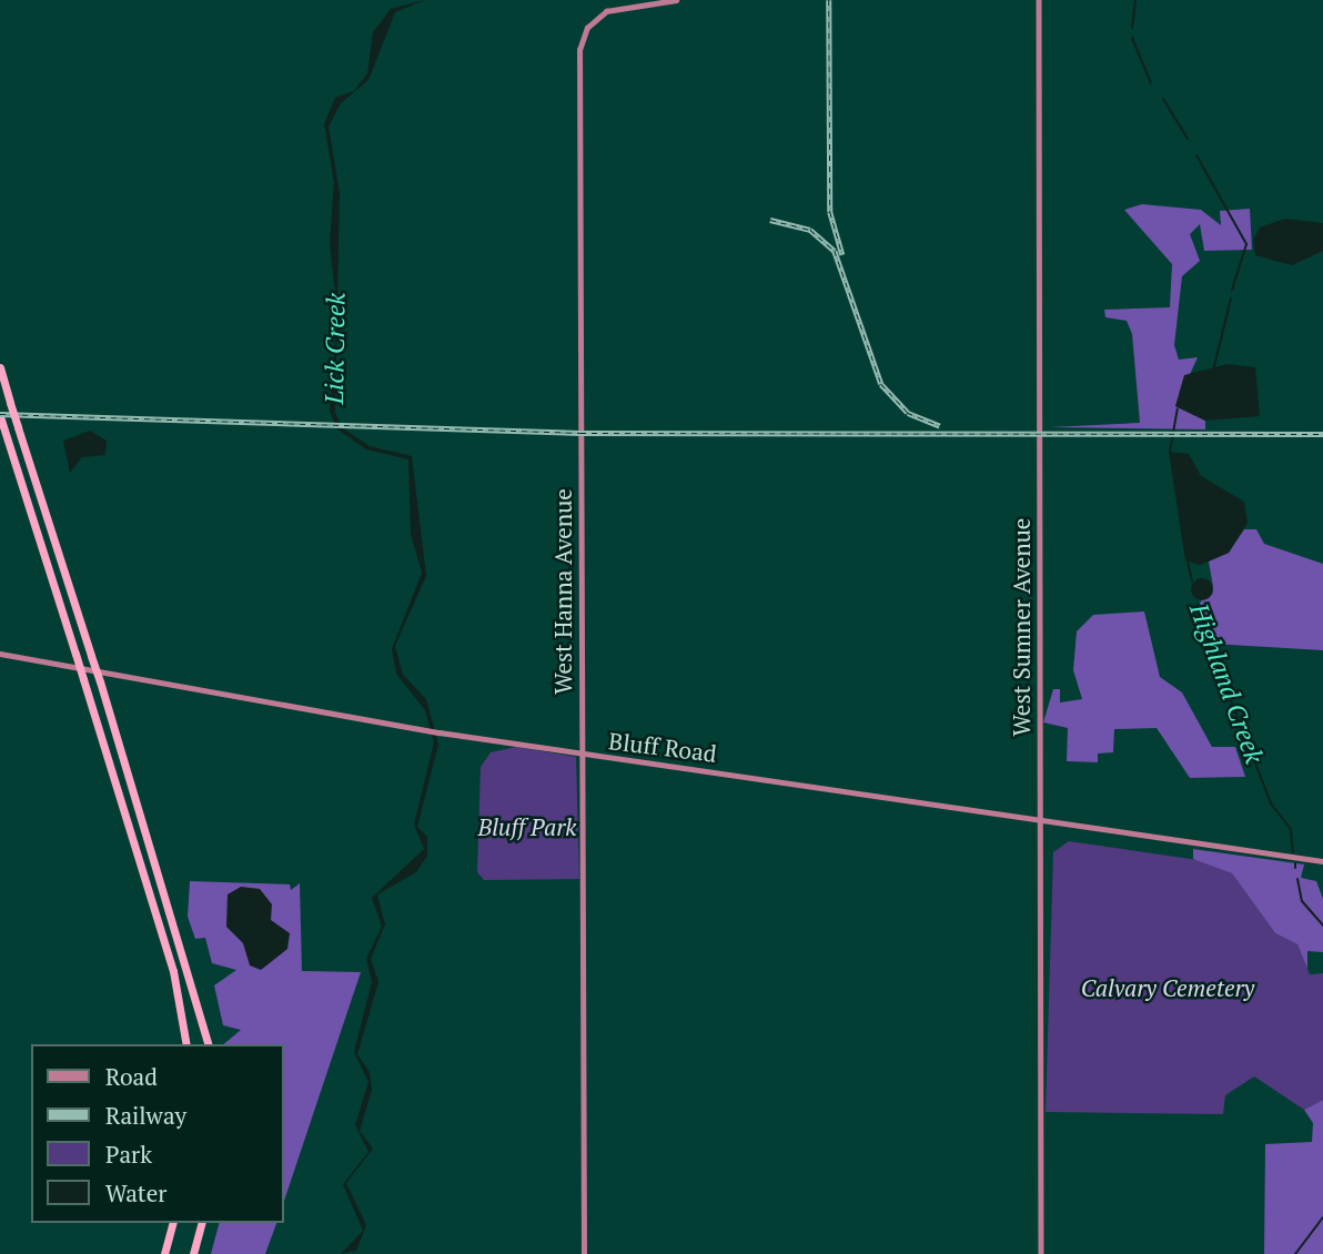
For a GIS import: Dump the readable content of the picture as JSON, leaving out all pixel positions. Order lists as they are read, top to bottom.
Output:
{
  "streets": {
    "main road": ["West Hanna Avenue", "West Sumner Avenue", "Bluff Road"]
  },
  "crossings": [
    ["West Hanna Avenue", "Bluff Road"],
    ["West Sumner Avenue", "Bluff Road"]
  ],
  "water": ["Lick Creek", "Highland Creek"],
  "parks": ["Bluff Park", "Calvary Cemetery"],
  "legend": [
    "Road",
    "Railway",
    "Park",
    "Water"
  ]
}
